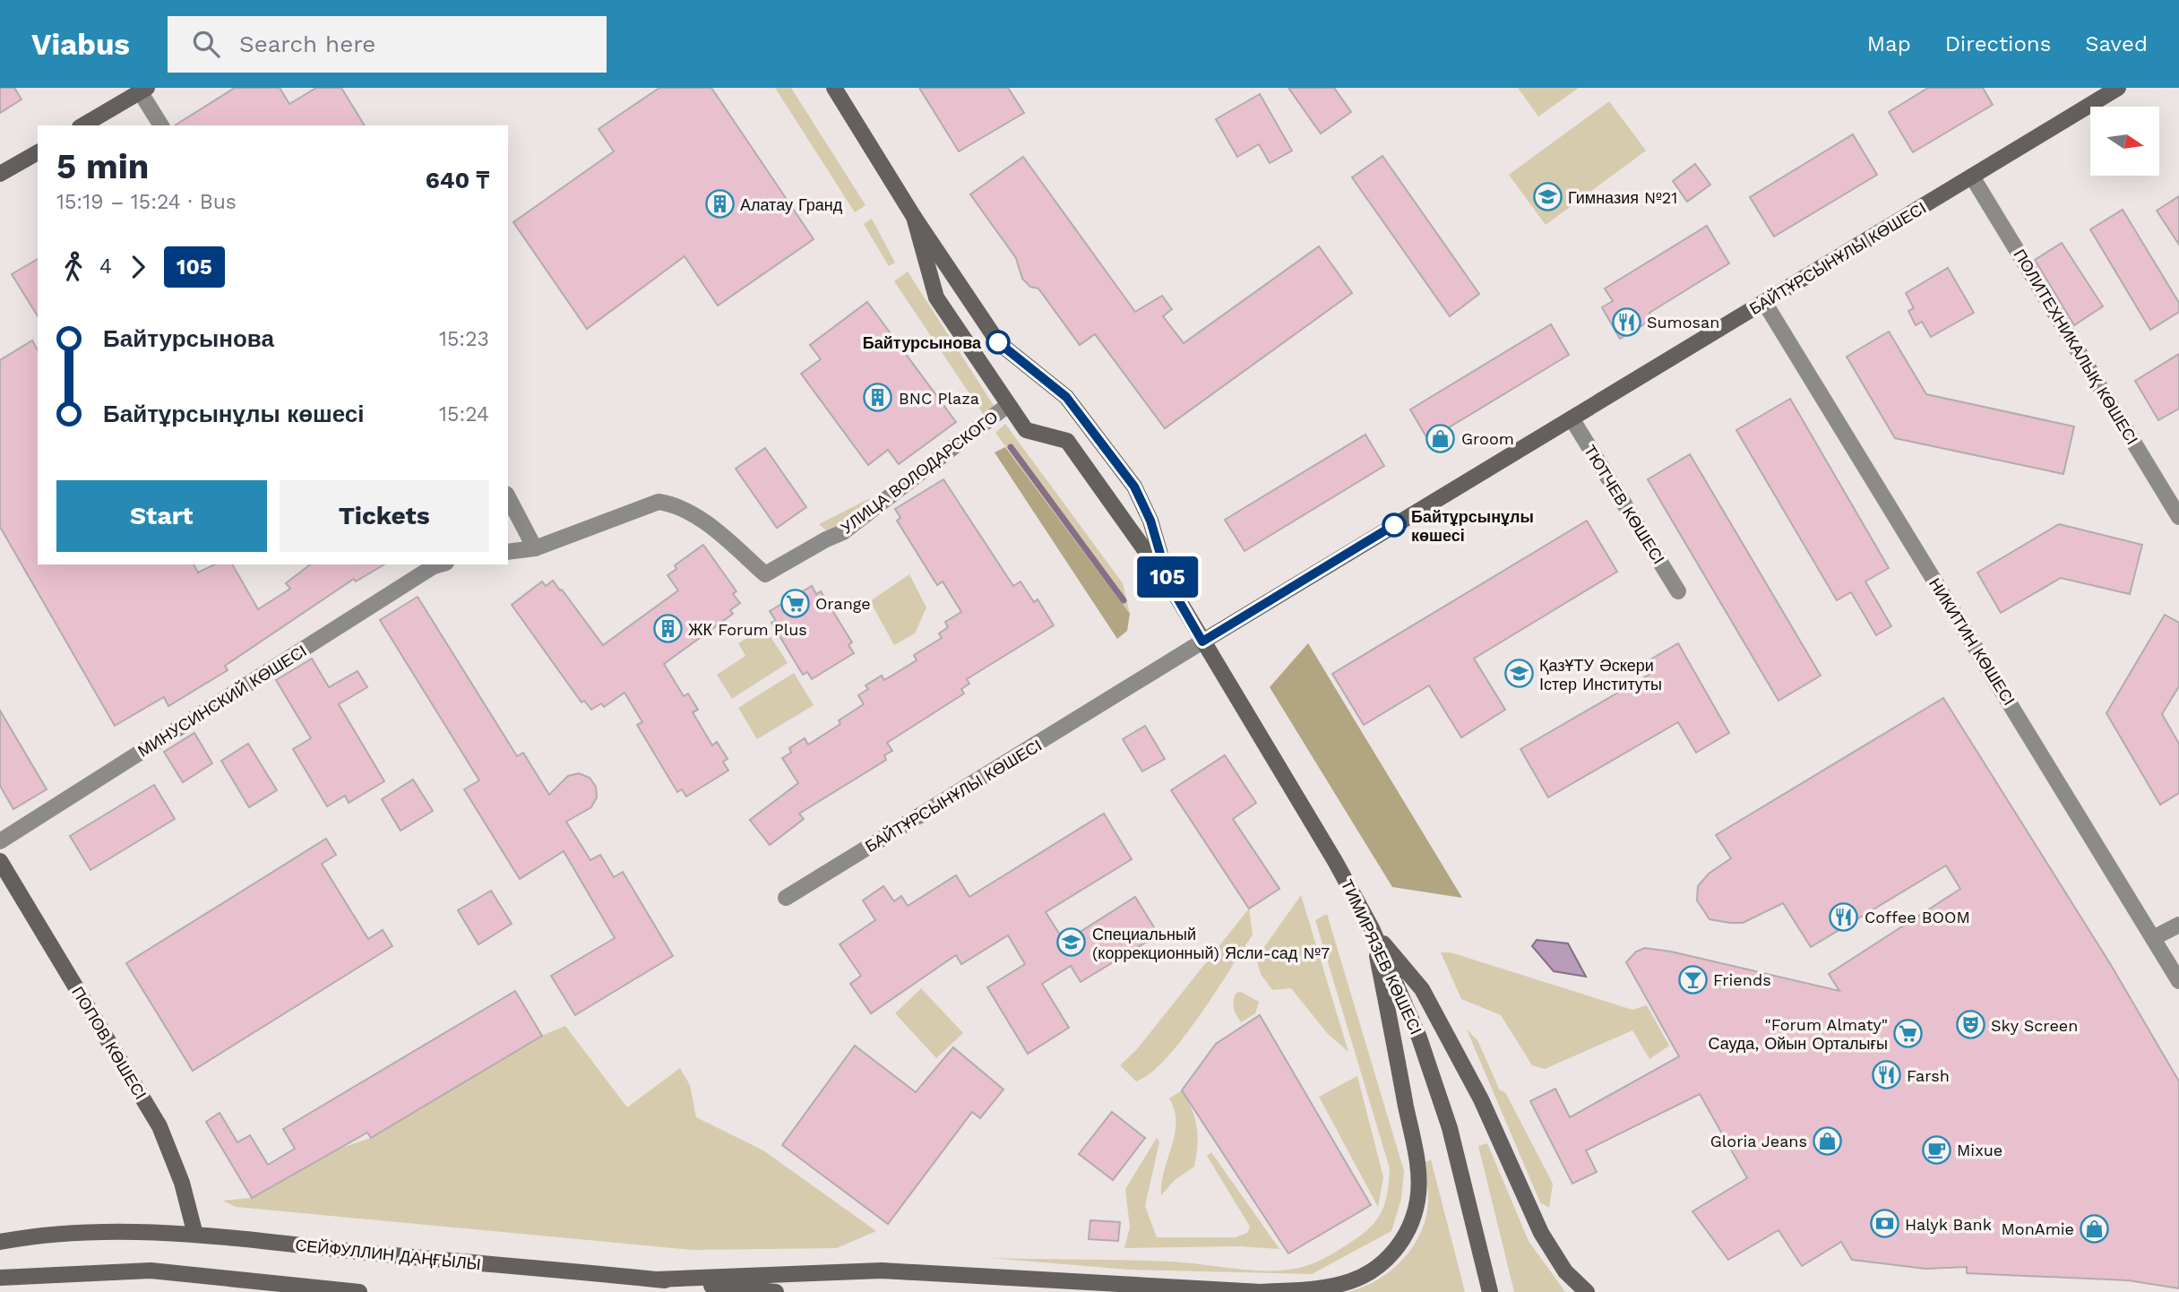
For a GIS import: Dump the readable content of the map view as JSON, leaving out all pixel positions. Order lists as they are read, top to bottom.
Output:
{
  "streets": {
    "street": [
      "БАЙТҰРСЫНҰЛЫ КӨШЕСІ",
      "ПОЛИТЕХНИКАЛЫҚ КӨШЕСІ",
      "УЛИЦА ВОЛОДАРСКОГО",
      "ТЮТЧЕВ КӨШЕСІ",
      "НИКИТИН КӨШЕСІ",
      "МИНУСИНСКИЙ КӨШЕСІ",
      "ТИМИРЯЗЕВ КӨШЕСІ",
      "ПОПОВ КӨШЕСІ",
      "СЕЙФУЛЛИН ДАҢҒЫЛЫ"
    ]
  },
  "crossings": [
    ["БАЙТҰРСЫНҰЛЫ КӨШЕСІ", "ПОЛИТЕХНИКАЛЫҚ КӨШЕСІ"],
    ["БАЙТҰРСЫНҰЛЫ КӨШЕСІ", "ТЮТЧЕВ КӨШЕСІ"],
    ["БАЙТҰРСЫНҰЛЫ КӨШЕСІ", "НИКИТИН КӨШЕСІ"],
    ["БАЙТҰРСЫНҰЛЫ КӨШЕСІ", "ТИМИРЯЗЕВ КӨШЕСІ"],
    ["УЛИЦА ВОЛОДАРСКОГО", "ТИМИРЯЗЕВ КӨШЕСІ"],
    ["ПОПОВ КӨШЕСІ", "СЕЙФУЛЛИН ДАҢҒЫЛЫ"]
  ],
  "places": {
    "school or university": ["Гимназия №21", "ҚазҰТУ Әскери Істер Институты", "Специальный (коррекционный) Ясли-сад №7"],
    "building": ["Алатау Гранд", "BNC Plaza", "ЖК Forum Plus"],
    "restaurant": ["Sumosan", "Coffee BOOM", "Farsh"],
    "other": ["Байтурсынова", "Байтұрсынұлы көшесі"],
    "shop": ["Groom", "Gloria Jeans", "MonAmie"],
    "supermarket": ["Orange", "\"Forum Almaty\" Сауда, Ойын Орталығы"],
    "bar": ["Friends"],
    "theatre": ["Sky Screen"],
    "cafe": ["Mixue"],
    "bank": ["Halyk Bank"]
  },
  "lines": ["bus line 105"],
  "north": "right",
  "page": {
    "header": "Viabus",
    "search": "Search here",
    "nav": ["Map", "Directions", "Saved"],
    "on_map": "105",
    "heading": ["5 min", "15:19 – 15:24 · Bus", "640 ₸"],
    "legs": ["4", "105"],
    "list": [
      {
        "name": "Байтурсынова",
        "value": "15:23"
      },
      {
        "name": "Байтұрсынұлы көшесі",
        "value": "15:24"
      }
    ],
    "buttons": ["Start", "Tickets"]
  }
}
